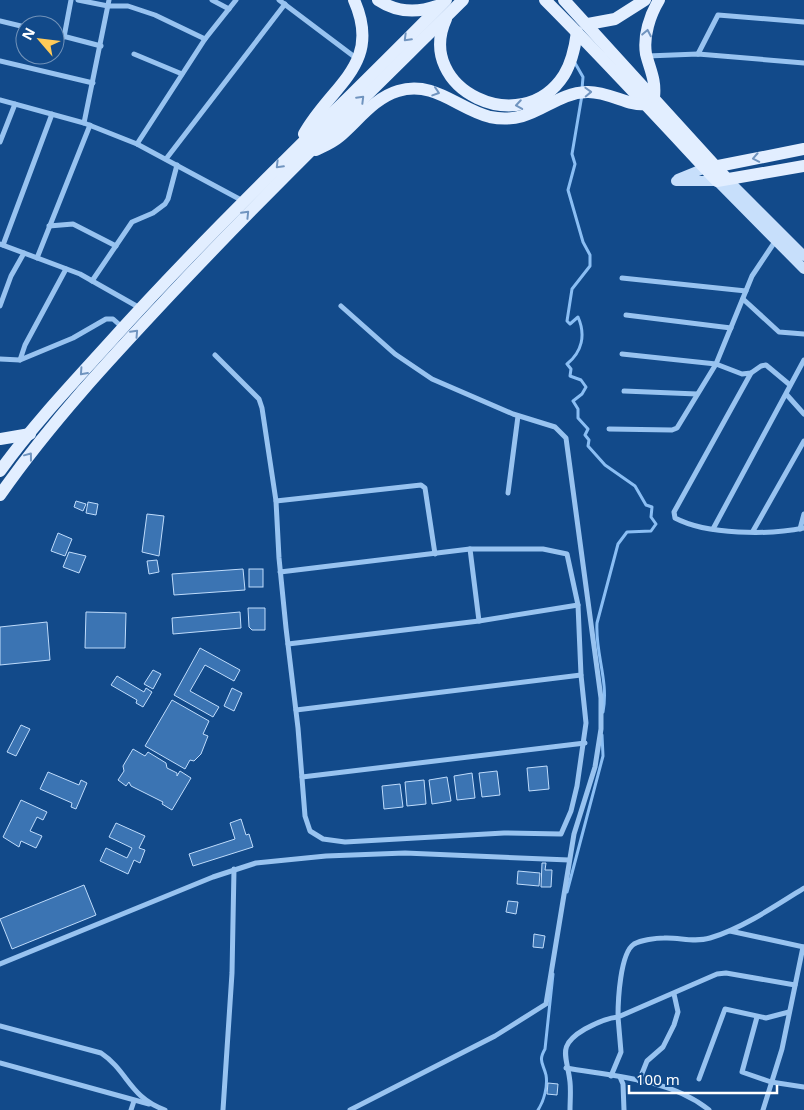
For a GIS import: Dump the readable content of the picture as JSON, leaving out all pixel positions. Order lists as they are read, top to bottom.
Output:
{
  "scale_bar": "100 m",
  "north": "top left"
}
